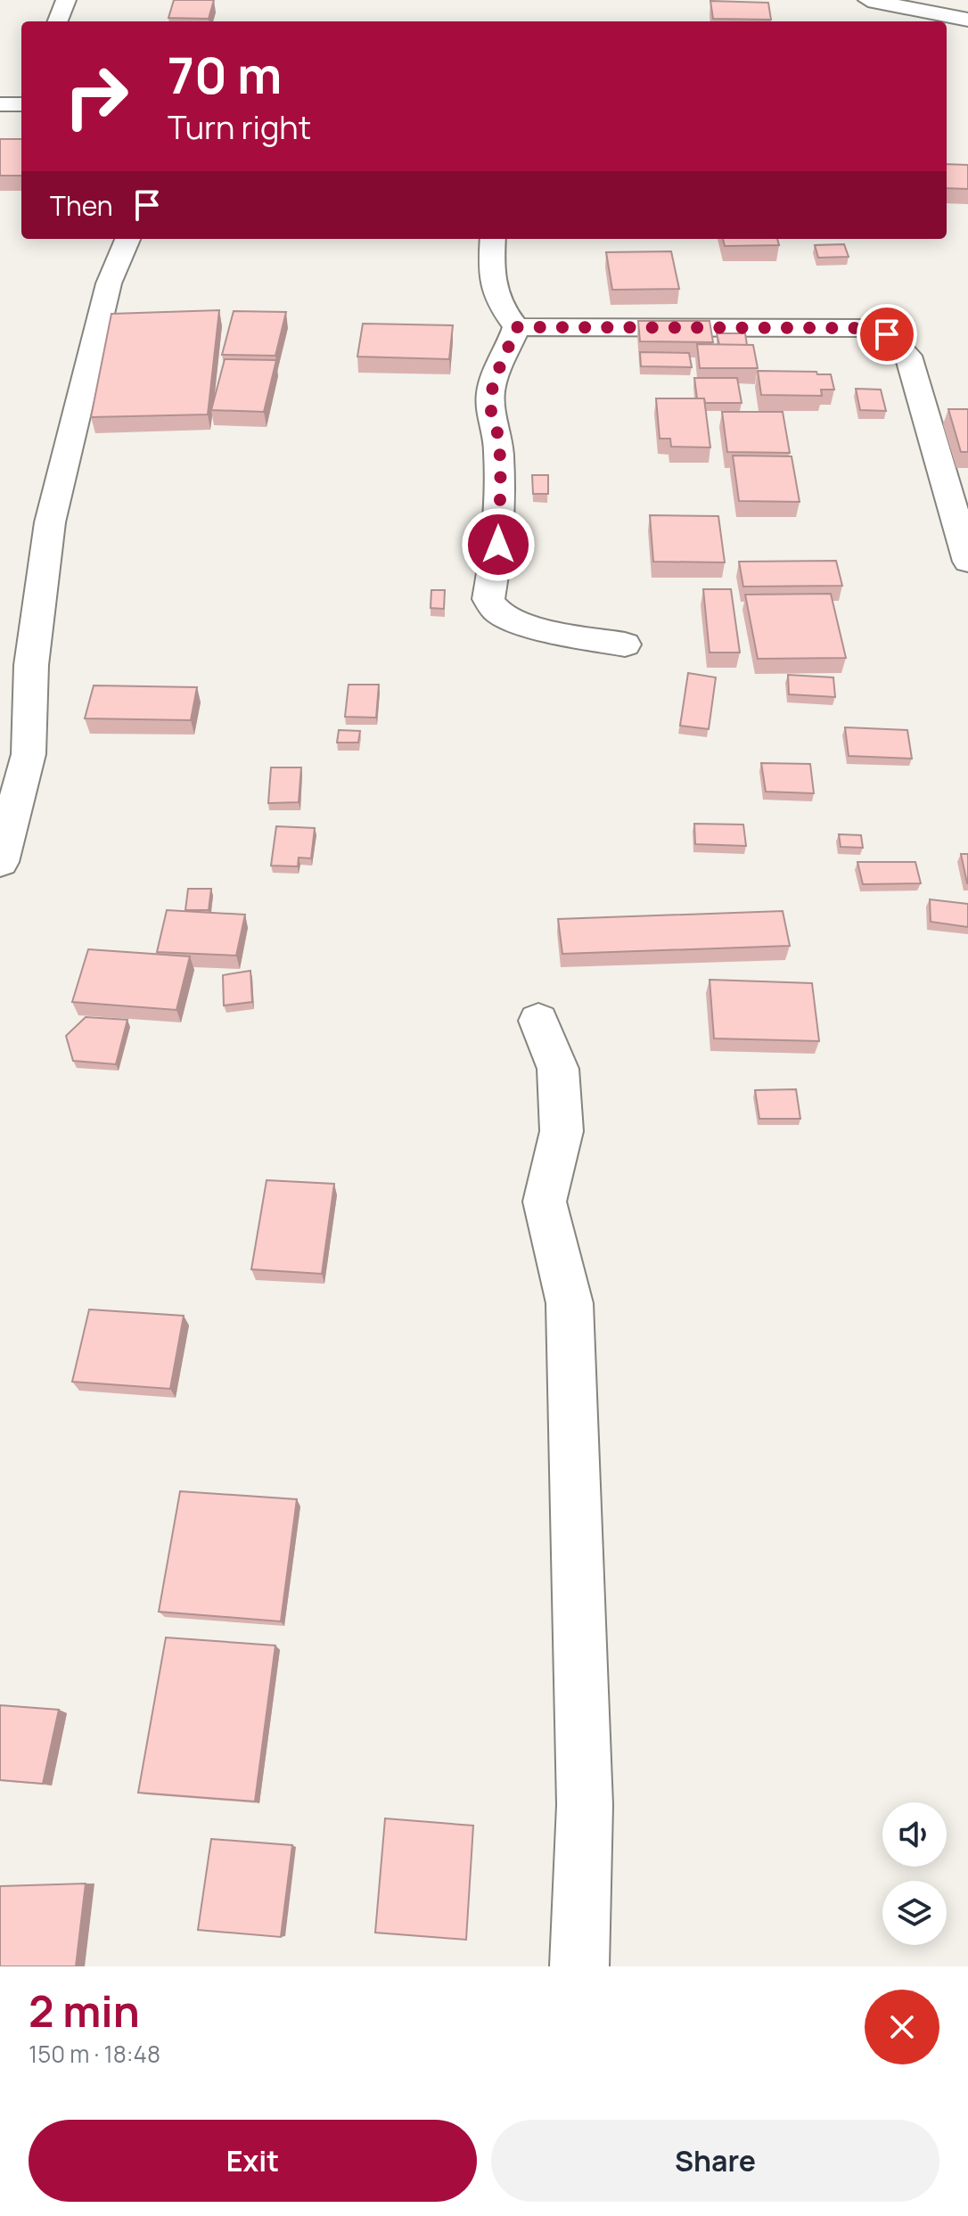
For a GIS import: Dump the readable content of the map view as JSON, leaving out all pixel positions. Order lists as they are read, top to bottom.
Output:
{
  "page": {
    "turn": ["70 m", "Turn right"],
    "then": "Then",
    "heading": ["2 min", "150 m · 18:48"],
    "buttons": ["Exit", "Share"]
  }
}
